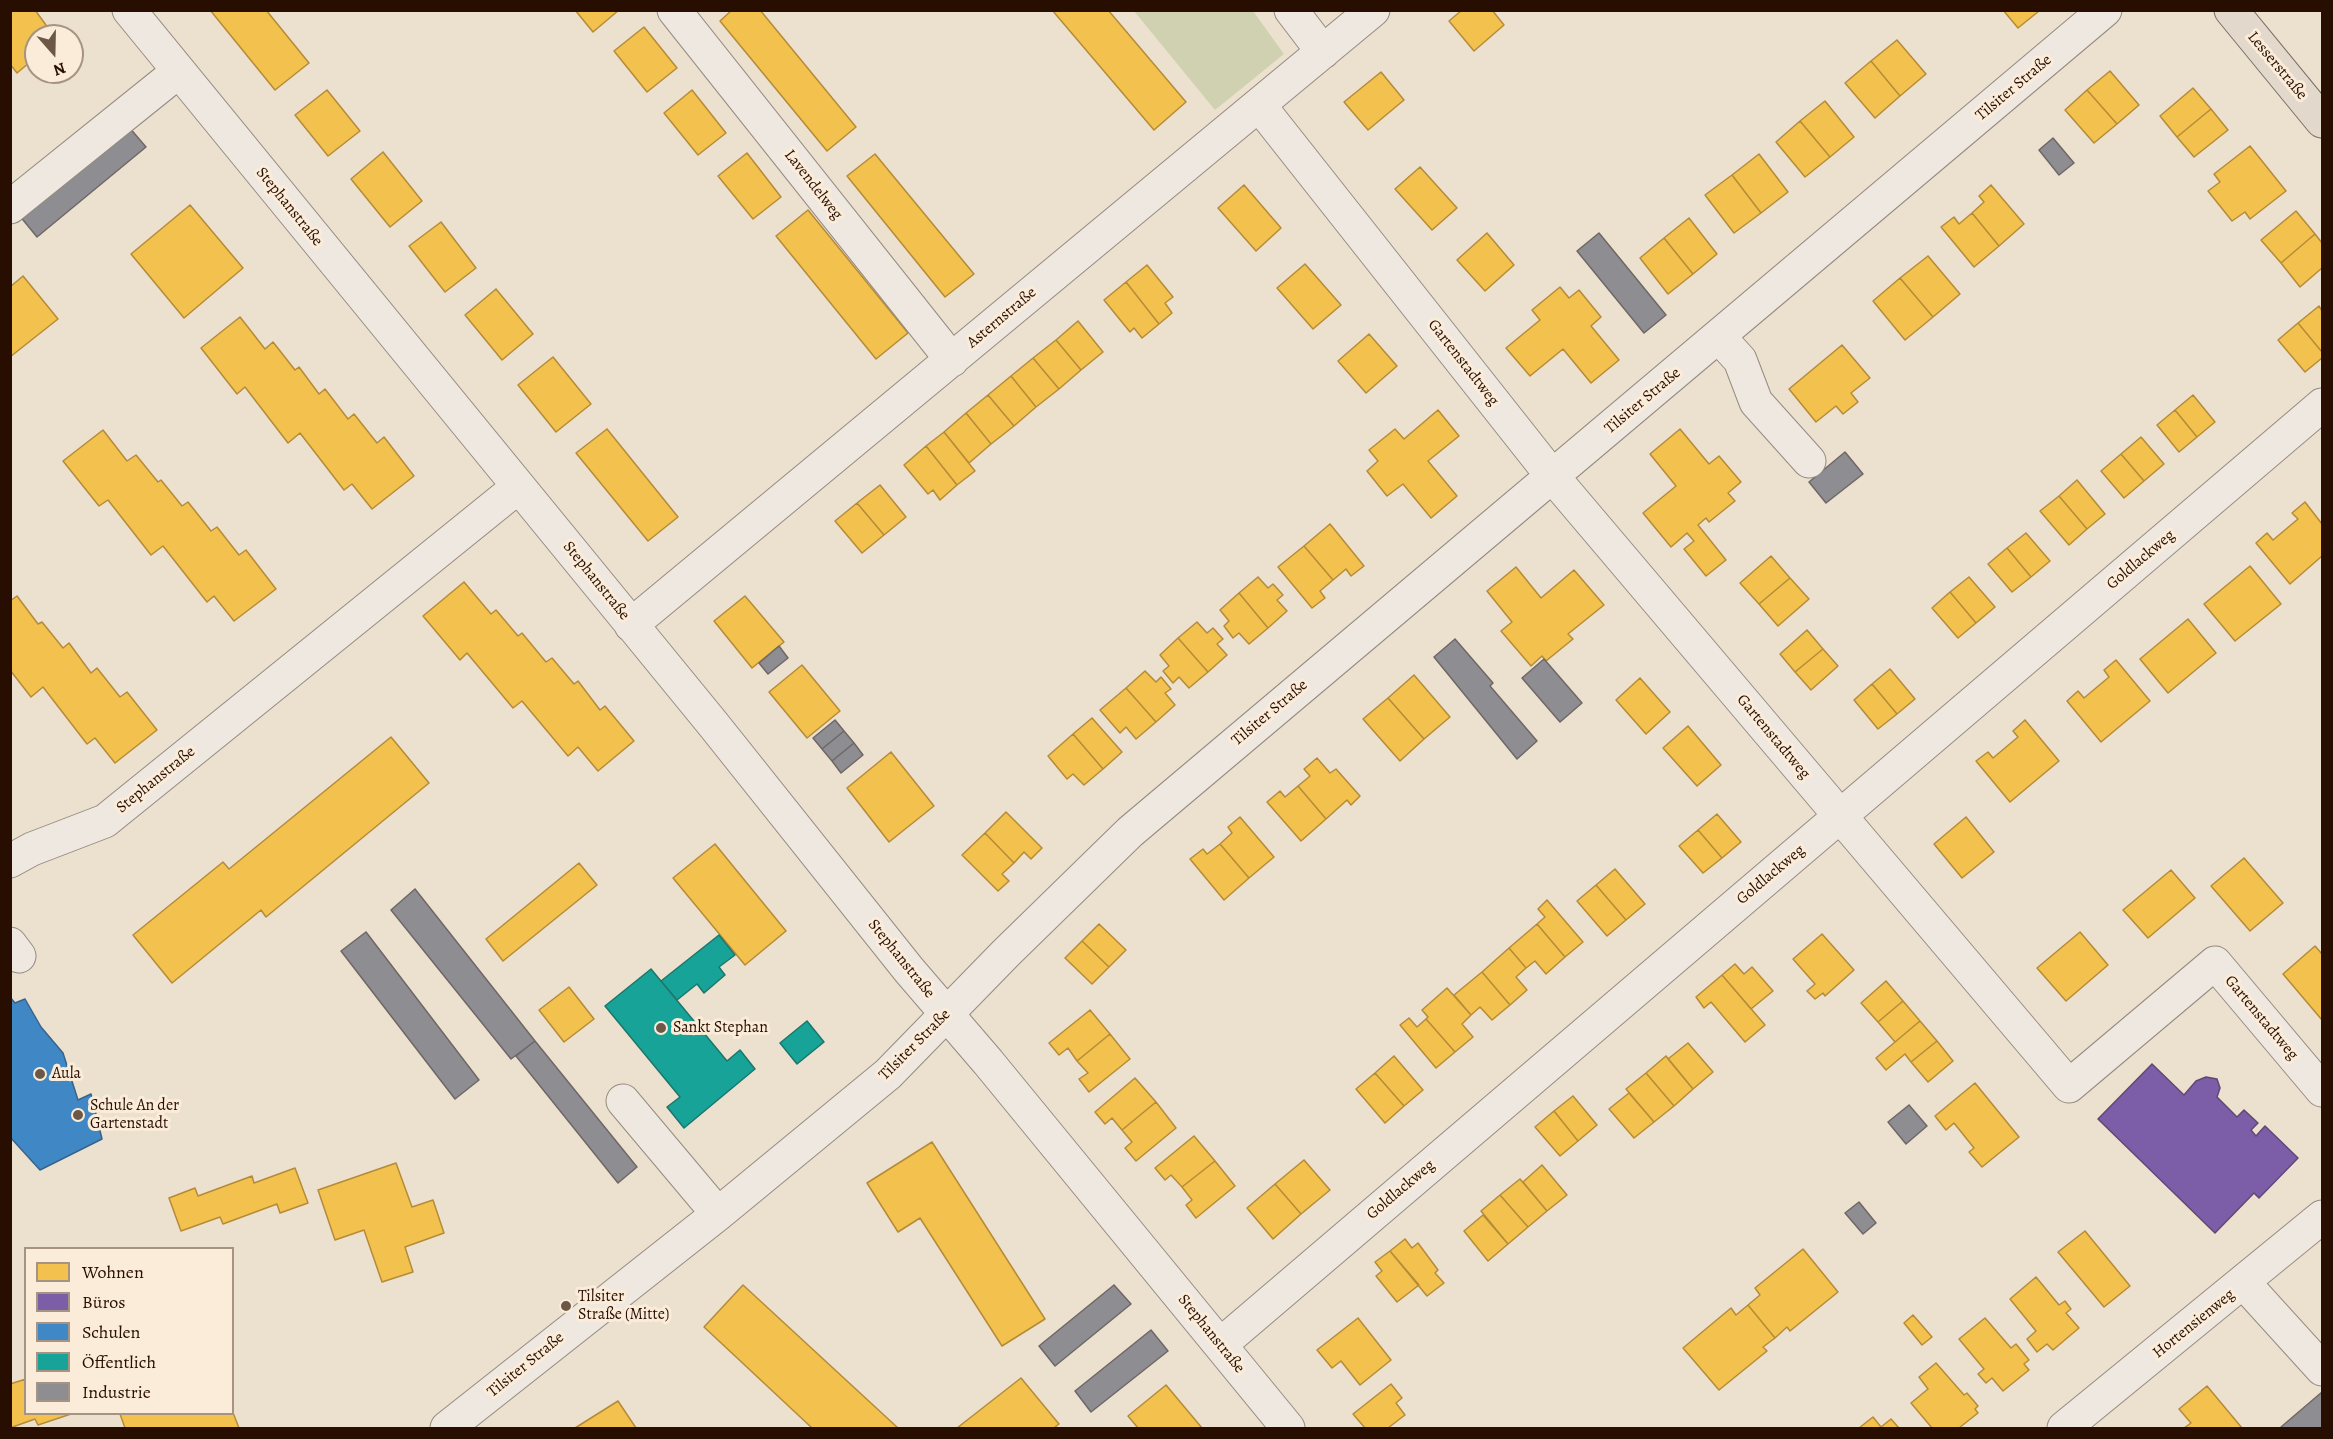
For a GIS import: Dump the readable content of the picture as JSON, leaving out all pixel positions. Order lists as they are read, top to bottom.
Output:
{
  "streets": {
    "main road": ["Lesserstraße"],
    "street": [
      "Tilsiter Straße",
      "Lavendelweg",
      "Stephanstraße",
      "Asternstraße",
      "Gartenstadtweg",
      "Goldlackweg",
      "Hortensienweg"
    ]
  },
  "crossings": [
    ["Tilsiter Straße", "Stephanstraße"],
    ["Tilsiter Straße", "Gartenstadtweg"],
    ["Lavendelweg", "Asternstraße"],
    ["Stephanstraße", "Asternstraße"],
    ["Stephanstraße", "Goldlackweg"],
    ["Asternstraße", "Gartenstadtweg"],
    ["Gartenstadtweg", "Goldlackweg"]
  ],
  "places": [
    "Sankt Stephan",
    "Aula",
    "Schule An der Gartenstadt",
    "Tilsiter Straße (Mitte)"
  ],
  "legend": [
    "Wohnen",
    "Büros",
    "Schulen",
    "Öffentlich",
    "Industrie"
  ],
  "north": "bottom"
}
